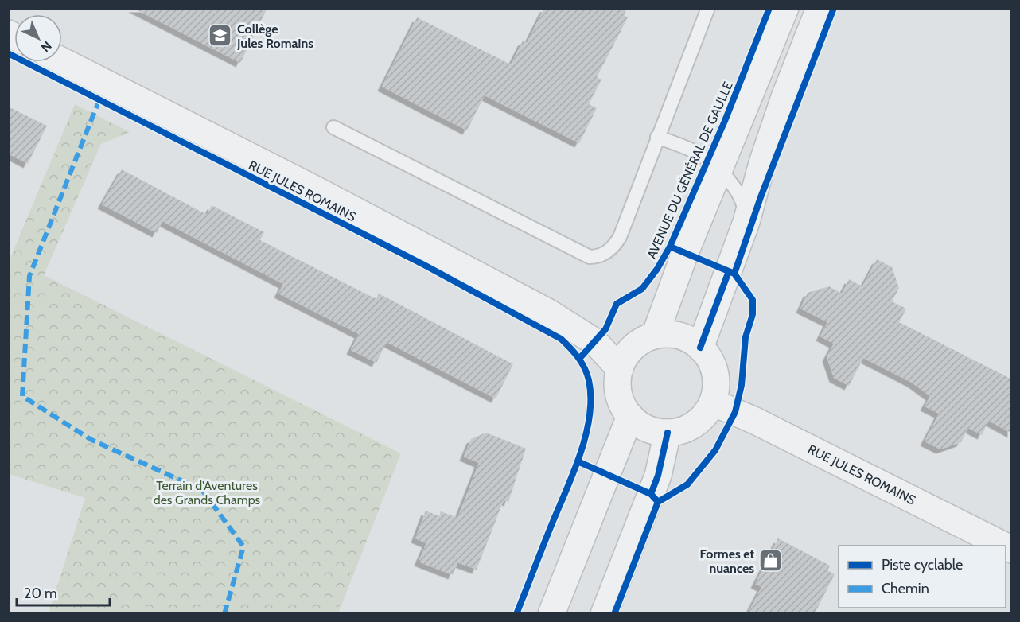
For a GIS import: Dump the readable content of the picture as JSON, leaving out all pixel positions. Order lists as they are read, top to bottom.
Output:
{
  "streets": {
    "street": ["AVENUE DU GÉNÉRAL DE GAULLE", "RUE JULES ROMAINS"]
  },
  "crossings": [
    ["AVENUE DU GÉNÉRAL DE GAULLE", "RUE JULES ROMAINS"]
  ],
  "parks": ["Terrain d’Aventures des Grands Champs"],
  "places": {
    "school or university": ["Collège Jules Romains"],
    "shop": ["Formes et nuances"]
  },
  "legend": ["Piste cyclable", "Chemin"],
  "scale_bar": "20 m",
  "north": "bottom right"
}
